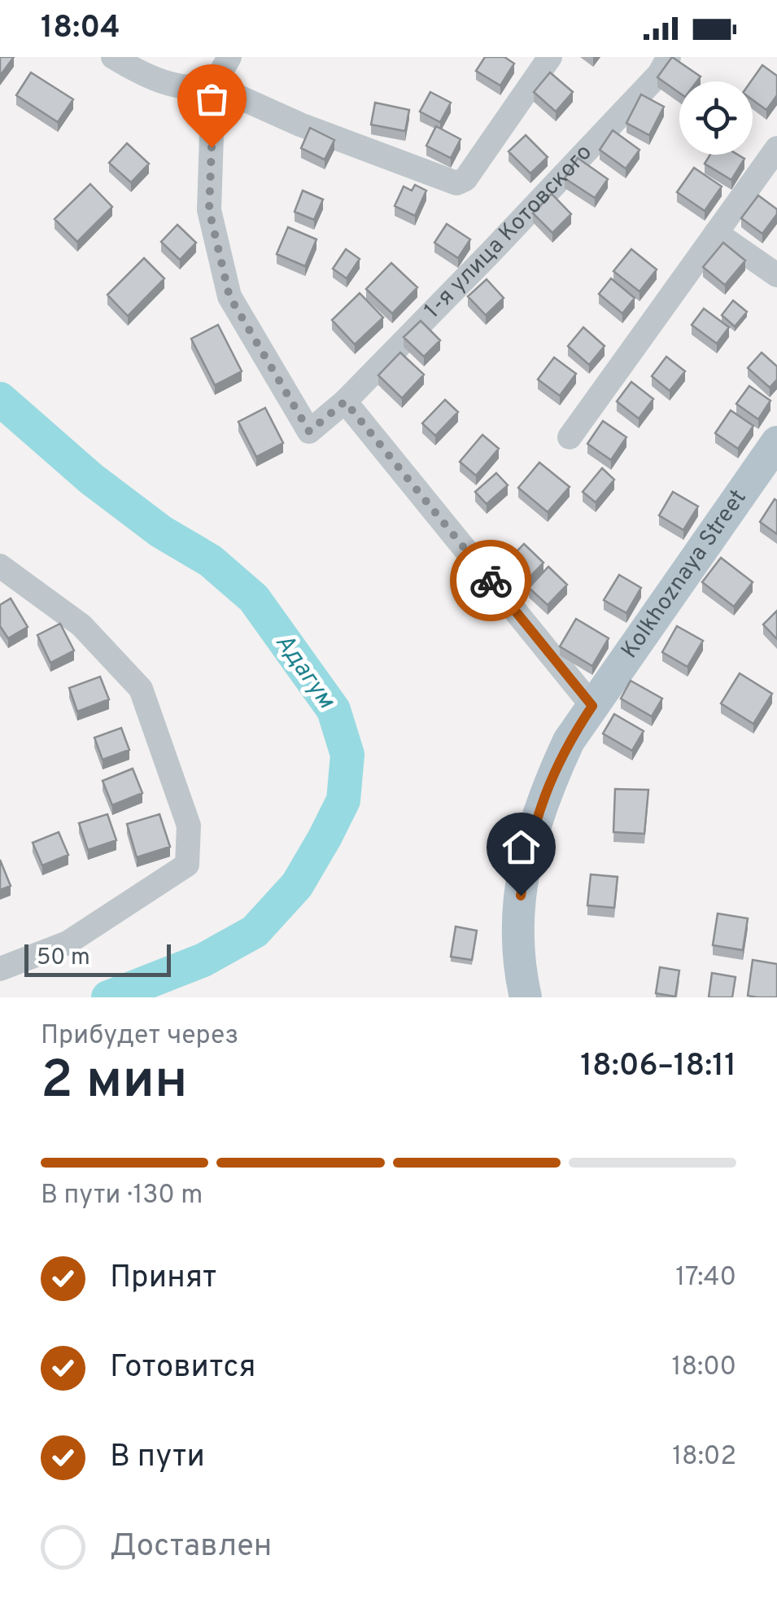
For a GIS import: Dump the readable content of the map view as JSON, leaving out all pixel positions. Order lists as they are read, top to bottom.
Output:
{
  "streets": {
    "main road": ["Kolkhoznaya Street"],
    "street": ["1-я улица Котовского"]
  },
  "water": ["Адагум"],
  "scale_bar": "50 m",
  "page": {
    "status": "18:04",
    "scale": "50 m",
    "heading": ["2 мин", "Прибудет через", "18:06–18:11"],
    "bar": "В пути · 130 m",
    "list": [
      ["Принят", "17:40"],
      ["Готовится", "18:00"],
      ["В пути", "18:02"],
      "Доставлен"
    ]
  }
}
